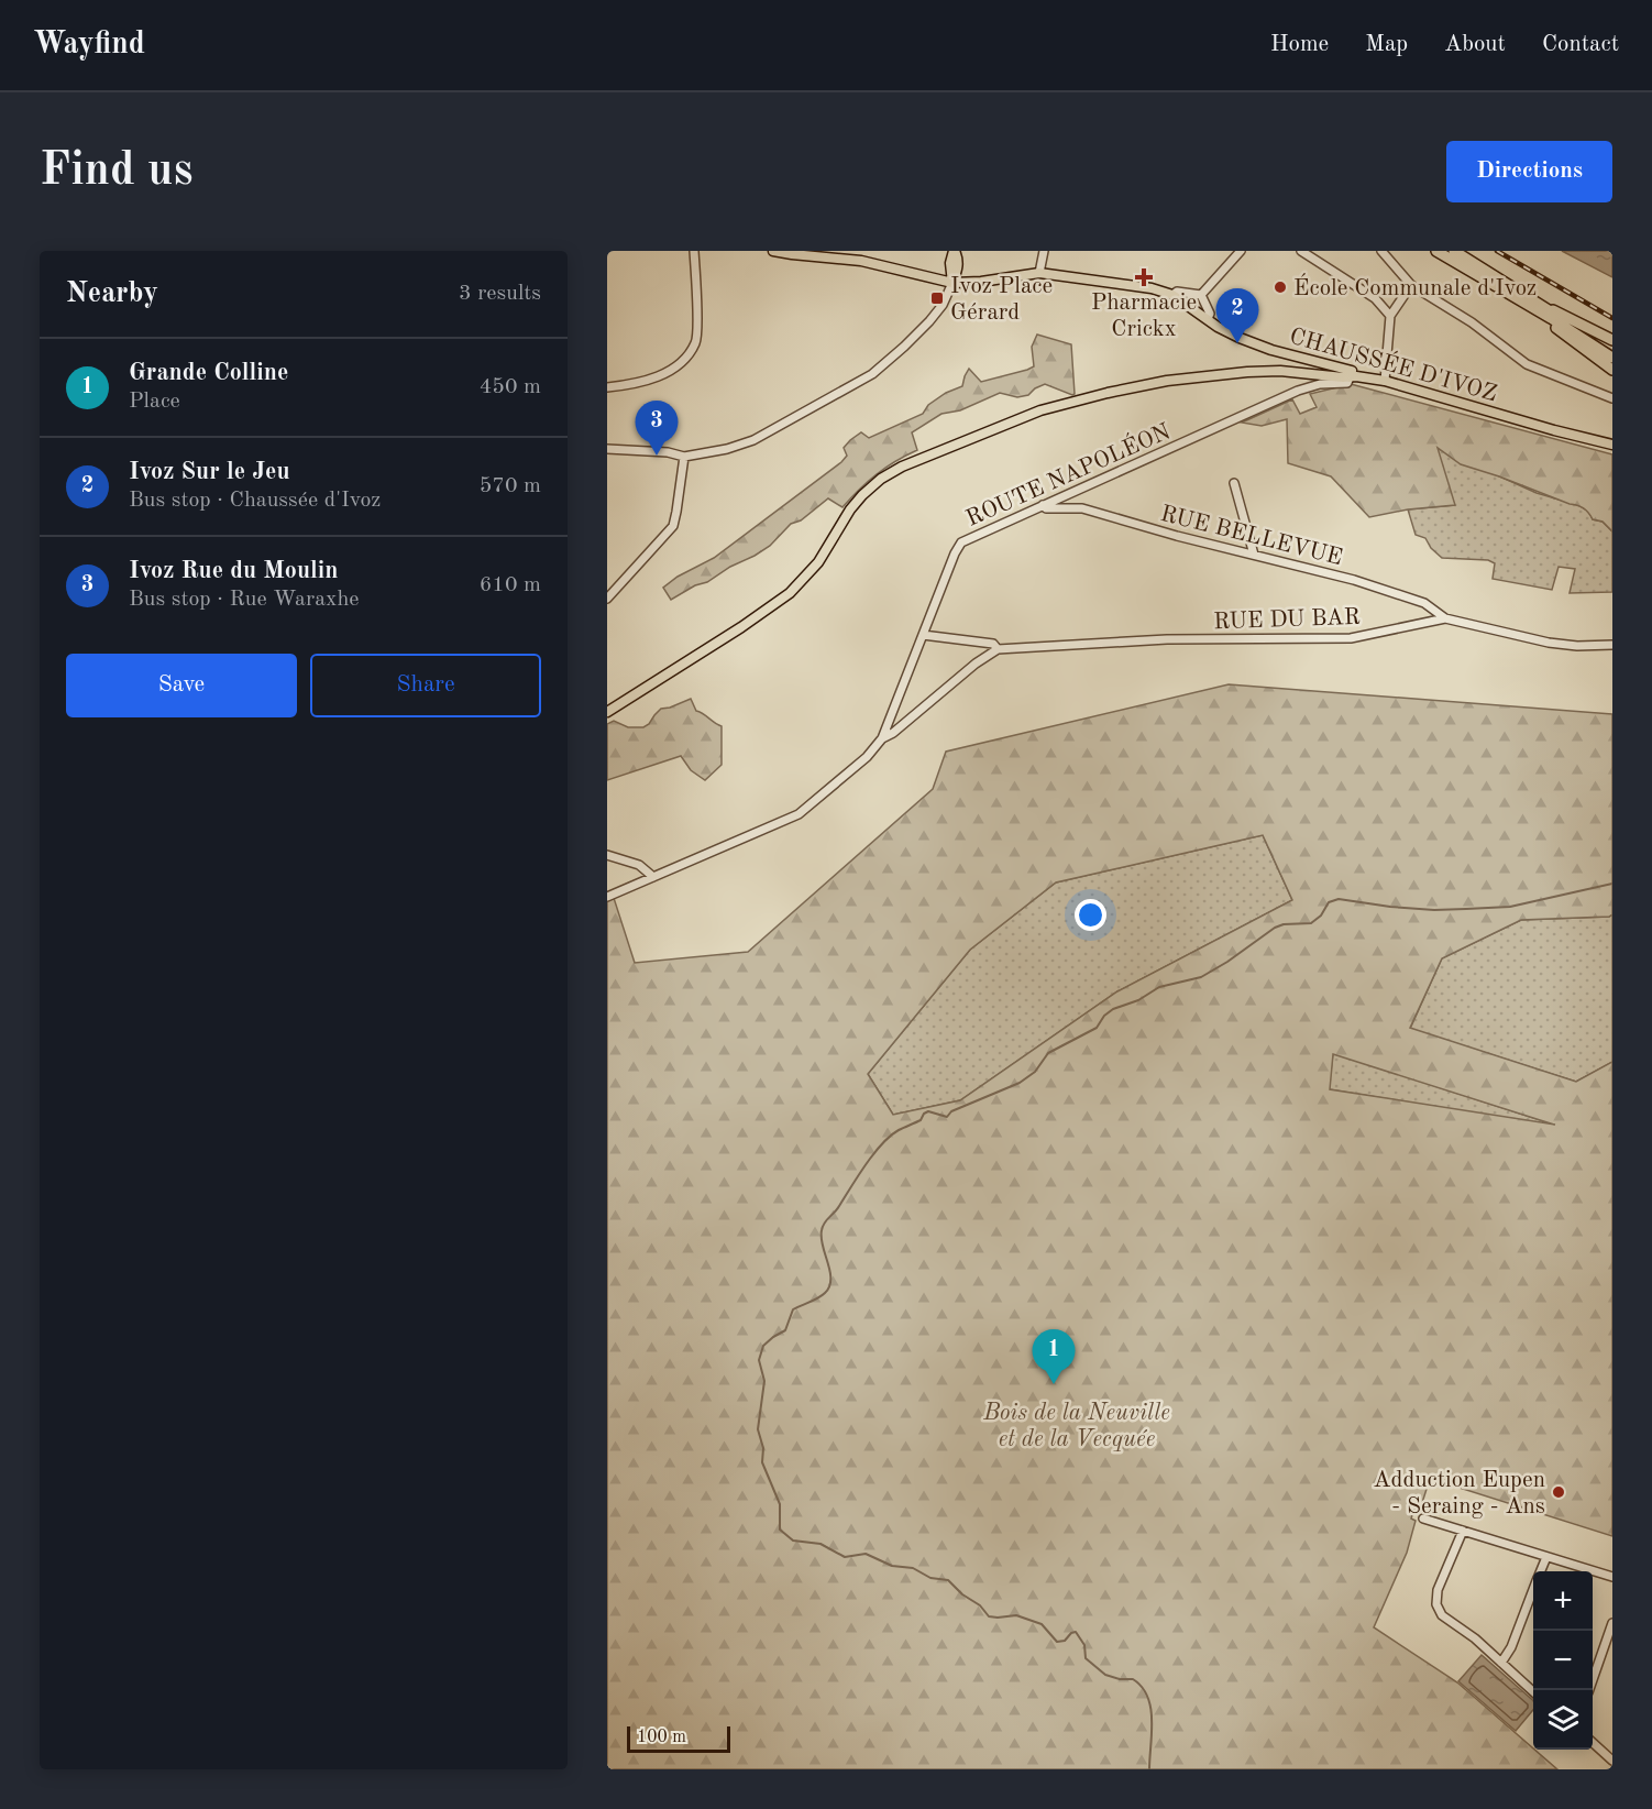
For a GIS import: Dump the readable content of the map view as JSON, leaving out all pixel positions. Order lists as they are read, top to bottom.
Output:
{
  "streets": {
    "main road": ["CHAUSSÉE D'IVOZ"],
    "street": ["ROUTE NAPOLÉON", "RUE BELLEVUE", "RUE DU BAR"]
  },
  "crossings": [
    ["CHAUSSÉE D'IVOZ", "ROUTE NAPOLÉON"],
    ["ROUTE NAPOLÉON", "RUE BELLEVUE"],
    ["ROUTE NAPOLÉON", "RUE DU BAR"],
    ["RUE BELLEVUE", "RUE DU BAR"]
  ],
  "parks": ["Bois de la Neuville et de la Vecquée"],
  "places": {
    "health": ["Pharmacie Crickx"],
    "other": ["École Communale d'Ivoz", "Adduction Eupen - Seraing - Ans"],
    "transit": ["Ivoz Place Gérard"]
  },
  "scale_bar": "100 m",
  "page": {
    "header": "Wayfind",
    "nav": [
      "Home",
      "Map",
      "About",
      "Contact"
    ],
    "buttons": [
      "Directions",
      ["Save", "Share"]
    ],
    "title": "Find us",
    "heading": ["Nearby", "3 results"],
    "pins": ["2", "3", "1"],
    "list": [
      {
        "mark": "1",
        "name": "Grande Colline",
        "note": "Place",
        "value": "450 m"
      },
      {
        "mark": "2",
        "name": "Ivoz Sur le Jeu",
        "note": "Bus stop · Chaussée d'Ivoz",
        "value": "570 m"
      },
      {
        "mark": "3",
        "name": "Ivoz Rue du Moulin",
        "note": "Bus stop · Rue Waraxhe",
        "value": "610 m"
      }
    ],
    "map_buttons": ["+", "−"],
    "scale": "100 m"
  }
}
